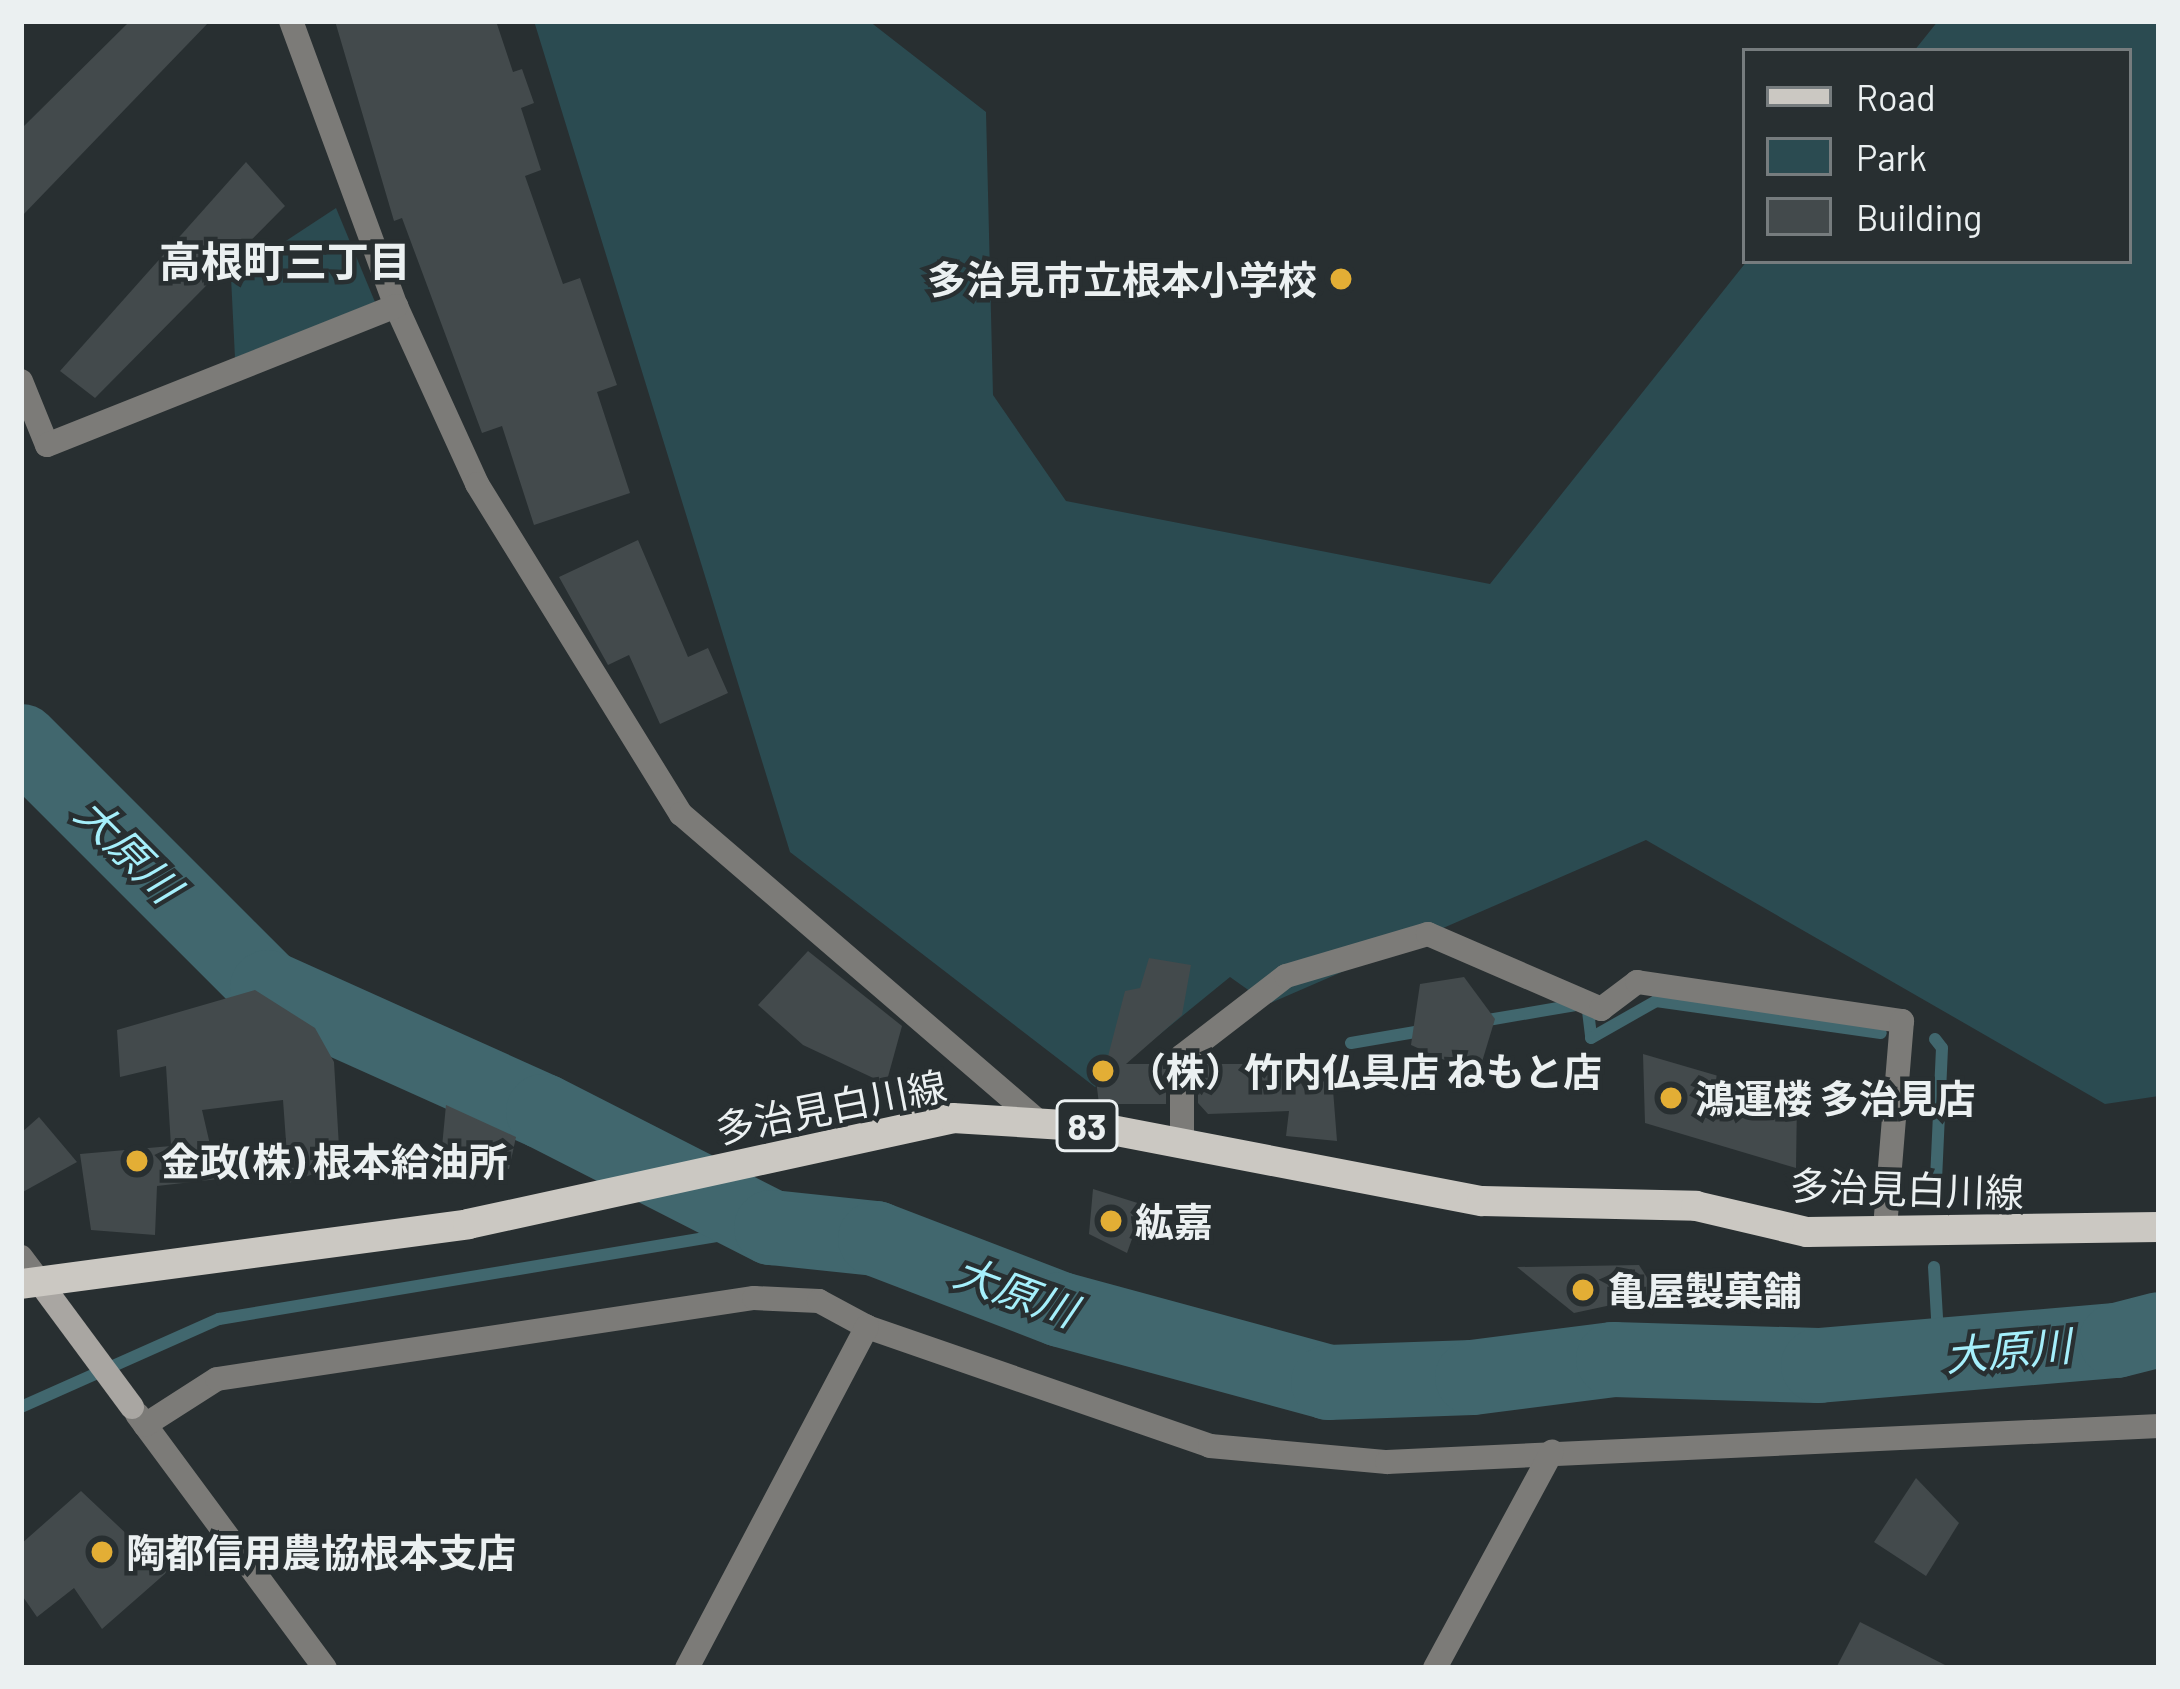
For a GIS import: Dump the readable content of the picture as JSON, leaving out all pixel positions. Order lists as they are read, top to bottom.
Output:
{
  "streets": {
    "main road": ["多治見白川線", "83"]
  },
  "districts": ["高根町三丁目"],
  "water": ["大原川"],
  "places": [
    "多治見市立根本小学校",
    "（株）竹内仏具店 ねもと店",
    "鴻運楼 多治見店",
    "金政(株) 根本給油所",
    "紘嘉",
    "亀屋製菓舗",
    "陶都信用農協根本支店"
  ],
  "legend": ["Road", "Park", "Building"]
}
